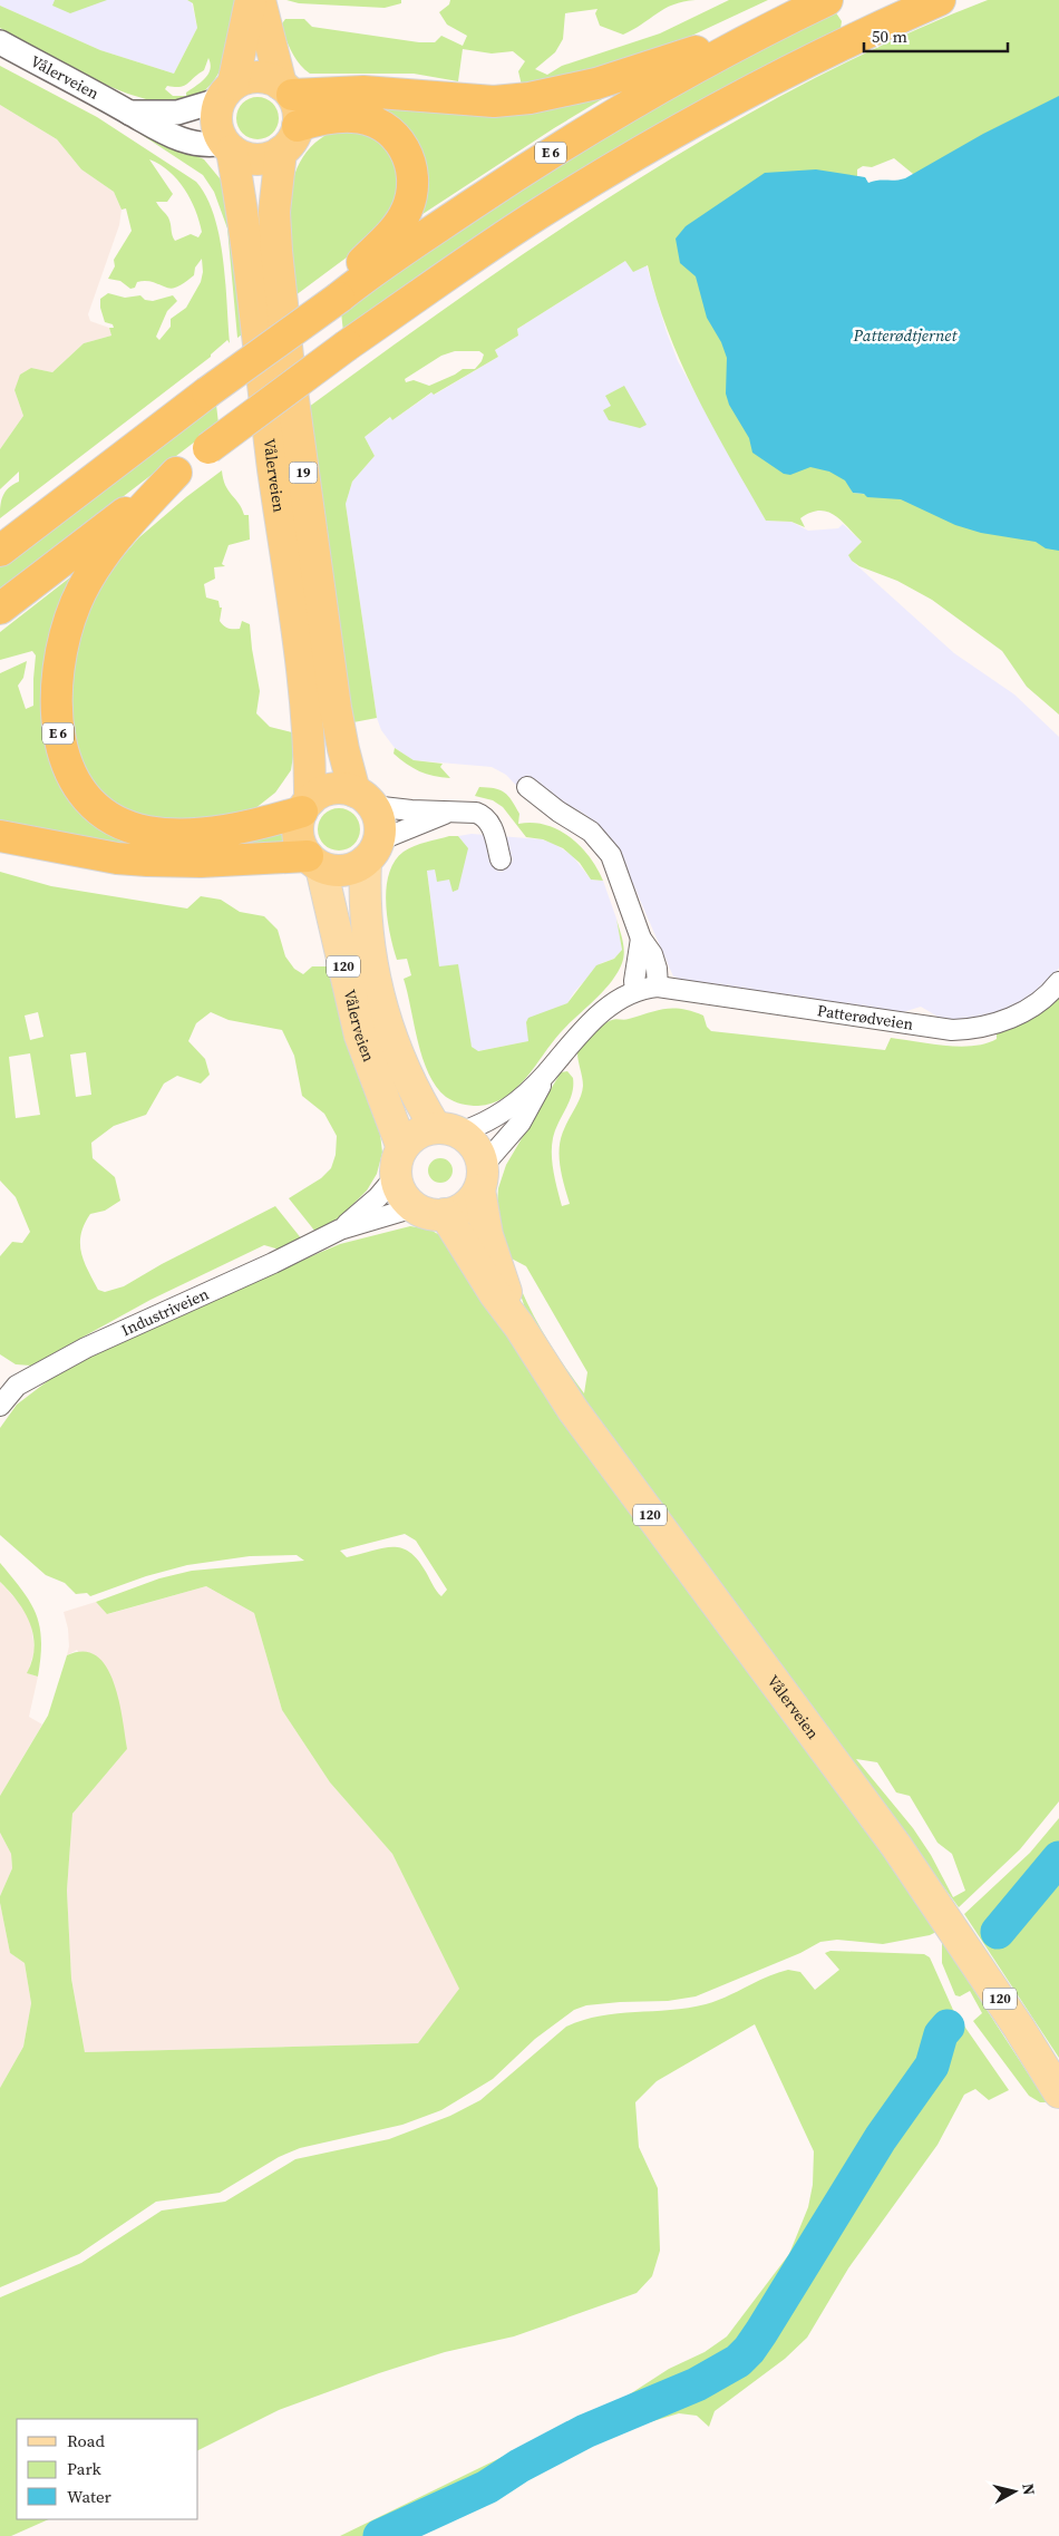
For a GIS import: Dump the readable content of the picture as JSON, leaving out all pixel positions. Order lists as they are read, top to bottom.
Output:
{
  "streets": {
    "highway": ["Vålerveien", "E 6", "19"],
    "main road": ["120"],
    "street": ["Patterødveien", "Industriveien"]
  },
  "crossings": [
    ["Vålerveien", "E 6"],
    ["Vålerveien", "19"],
    ["Vålerveien", "120"],
    ["Vålerveien", "Patterødveien"],
    ["Vålerveien", "Industriveien"],
    ["E 6", "19"],
    ["120", "Patterødveien"],
    ["120", "Industriveien"],
    ["Patterødveien", "Industriveien"]
  ],
  "water": ["Patterødtjernet"],
  "legend": ["Road", "Park", "Water"],
  "scale_bar": "50 m",
  "north": "right"
}
